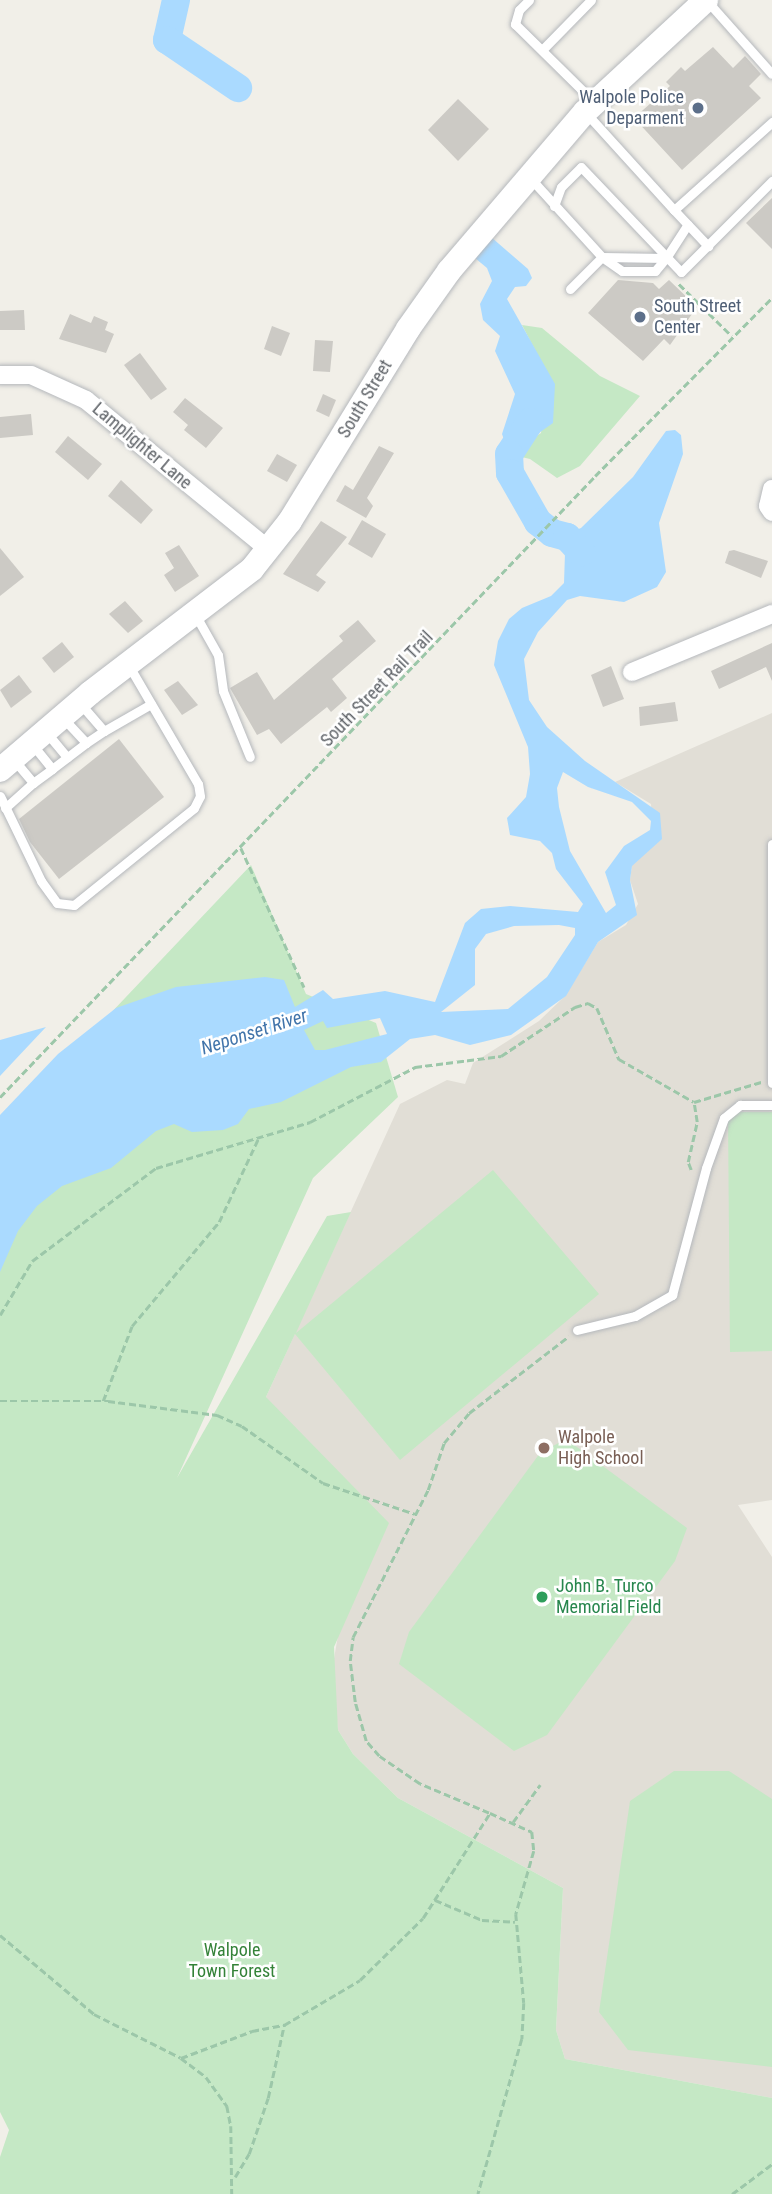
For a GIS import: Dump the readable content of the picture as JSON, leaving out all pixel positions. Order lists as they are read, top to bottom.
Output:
{
  "streets": {
    "street": ["South Street", "Lamplighter Lane"],
    "path": ["South Street Rail Trail"]
  },
  "crossings": [
    ["South Street", "Lamplighter Lane"]
  ],
  "water": ["Neponset River"],
  "parks": ["Walpole Town Forest"],
  "places": [
    "Walpole Police Deparment",
    "South Street Center",
    "Walpole High School",
    "John B. Turco Memorial Field"
  ]
}
